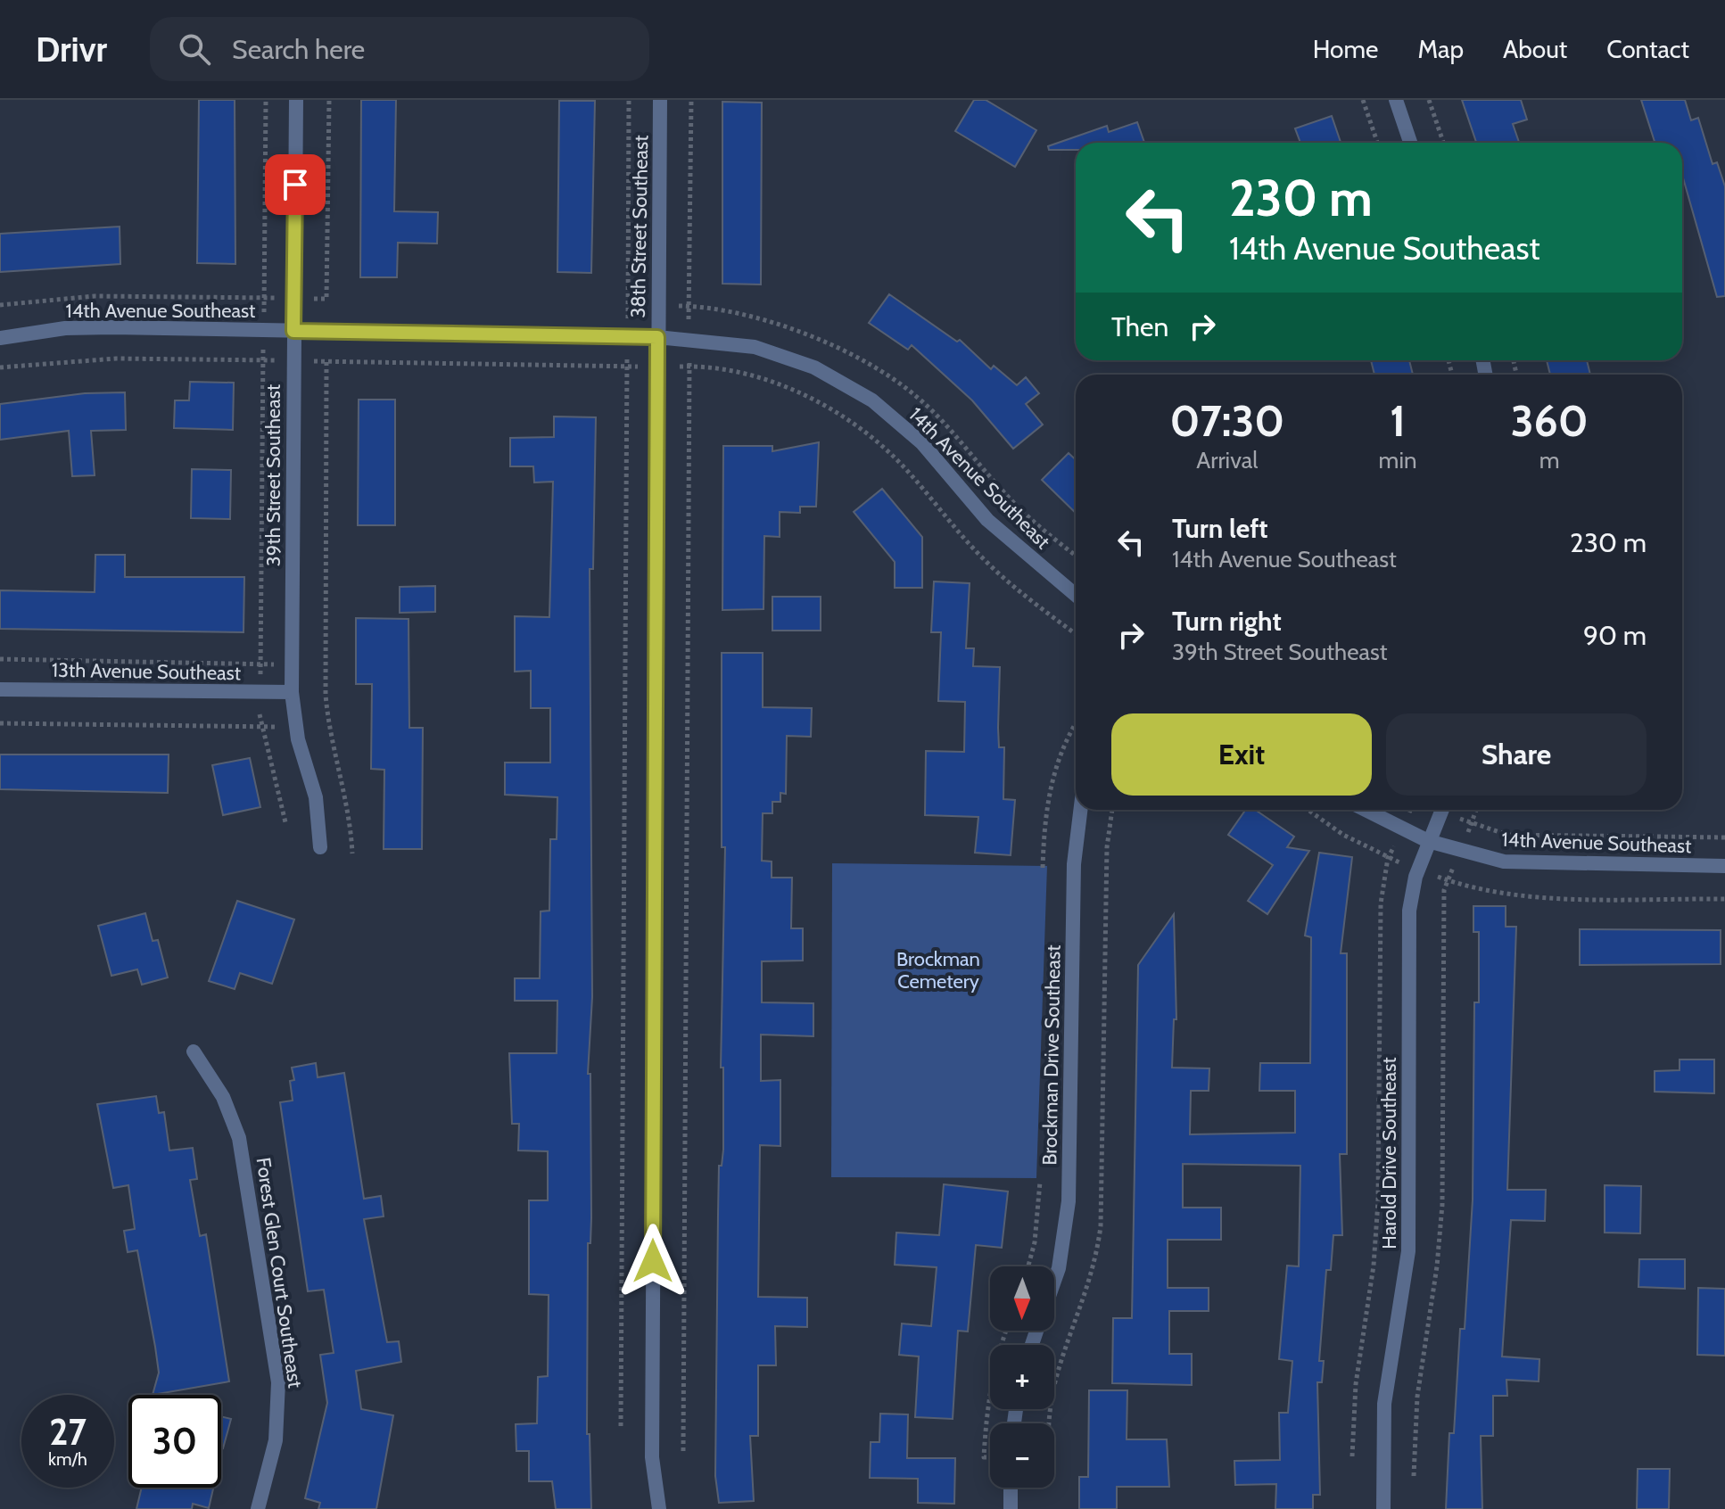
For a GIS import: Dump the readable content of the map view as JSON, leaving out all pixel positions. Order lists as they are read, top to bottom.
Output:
{
  "streets": {
    "street": [
      "38th Street Southeast",
      "14th Avenue Southeast",
      "39th Street Southeast",
      "13th Avenue Southeast",
      "Brockman Drive Southeast",
      "Harold Drive Southeast",
      "Forest Glen Court Southeast"
    ]
  },
  "crossings": [
    ["38th Street Southeast", "14th Avenue Southeast"],
    ["14th Avenue Southeast", "39th Street Southeast"],
    ["14th Avenue Southeast", "Harold Drive Southeast"],
    ["39th Street Southeast", "13th Avenue Southeast"]
  ],
  "parks": ["Brockman Cemetery"],
  "north": "bottom",
  "page": {
    "header": "Drivr",
    "search": "Search here",
    "nav": [
      "Home",
      "Map",
      "About",
      "Contact"
    ],
    "turn": ["230 m", "14th Avenue Southeast"],
    "then": "Then",
    "eta": [
      "07:30",
      "Arrival",
      "1",
      "min",
      "360",
      "m"
    ],
    "list": [
      {
        "name": "Turn left",
        "note": "14th Avenue Southeast",
        "value": "230 m"
      },
      {
        "name": "Turn right",
        "note": "39th Street Southeast",
        "value": "90 m"
      }
    ],
    "buttons": ["Exit", "Share"],
    "map_buttons": ["+", "−"],
    "speed": "27 km/h",
    "limit": "30"
  }
}
